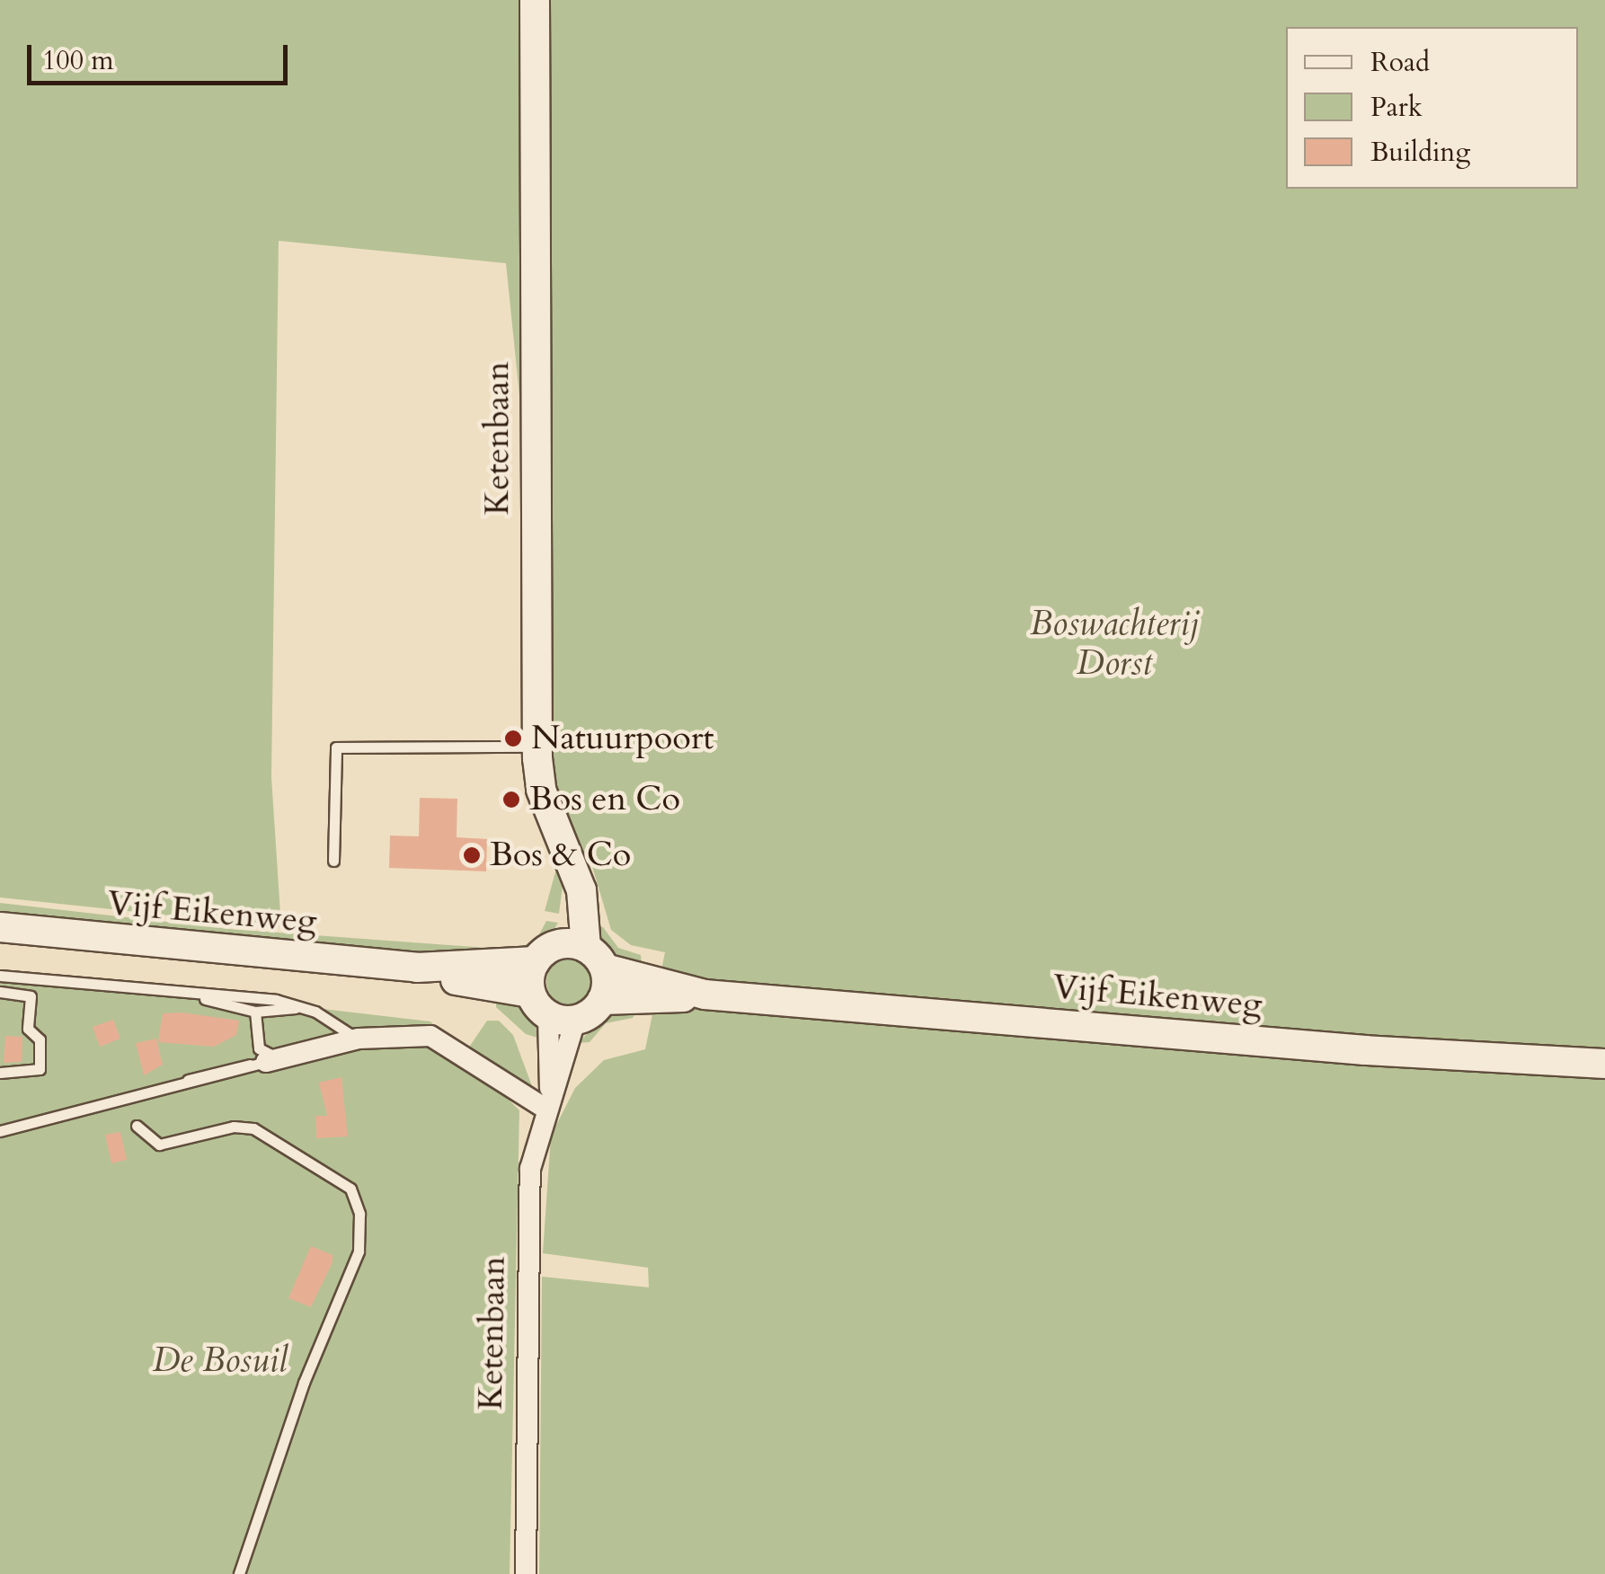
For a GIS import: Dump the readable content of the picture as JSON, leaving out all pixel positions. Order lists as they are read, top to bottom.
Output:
{
  "streets": {
    "main road": ["Ketenbaan", "Vijf Eikenweg"]
  },
  "crossings": [
    ["Ketenbaan", "Vijf Eikenweg"]
  ],
  "parks": ["Boswachterij Dorst", "De Bosuil"],
  "places": ["Natuurpoort", "Bos en Co", "Bos & Co"],
  "legend": ["Road", "Park", "Building"],
  "scale_bar": "100 m"
}
